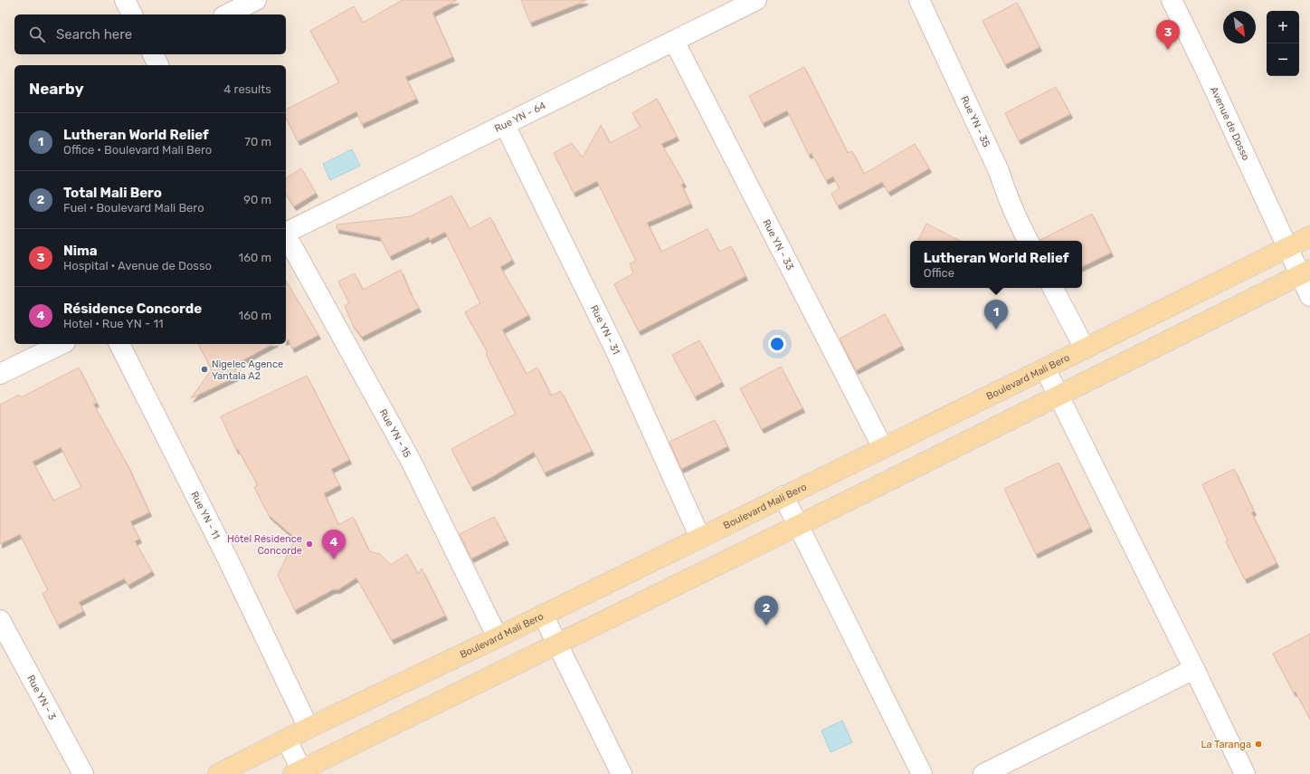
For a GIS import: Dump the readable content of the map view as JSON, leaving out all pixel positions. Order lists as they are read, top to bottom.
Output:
{
  "streets": {
    "main road": ["Boulevard Mali Bero"],
    "street": [
      "Rue YN - 64",
      "Rue YN - 35",
      "Avenue de Dosso",
      "Rue YN - 33",
      "Rue YN - 31",
      "Rue YN - 15",
      "Rue YN - 11",
      "Rue YN - 3"
    ]
  },
  "crossings": [
    ["Rue YN - 64", "Rue YN - 33"],
    ["Rue YN - 64", "Rue YN - 31"],
    ["Avenue de Dosso", "Boulevard Mali Bero"],
    ["Rue YN - 33", "Boulevard Mali Bero"],
    ["Rue YN - 31", "Boulevard Mali Bero"],
    ["Boulevard Mali Bero", "Rue YN - 15"],
    ["Boulevard Mali Bero", "Rue YN - 11"]
  ],
  "places": ["Nigelec Agence Yantala A2", "Hôtel Résidence Concorde", "La Taranga"],
  "north": "bottom right",
  "page": {
    "map_buttons": ["+", "−"],
    "search": "Search here",
    "pins": [
      "3",
      "1",
      "4",
      "2"
    ],
    "heading": ["Nearby", "4 results"],
    "list": [
      {
        "mark": "1",
        "name": "Lutheran World Relief",
        "note": "Office · Boulevard Mali Bero",
        "value": "70 m"
      },
      {
        "mark": "2",
        "name": "Total Mali Bero",
        "note": "Fuel · Boulevard Mali Bero",
        "value": "90 m"
      },
      {
        "mark": "3",
        "name": "Nima",
        "note": "Hospital · Avenue de Dosso",
        "value": "160 m"
      },
      {
        "mark": "4",
        "name": "Résidence Concorde",
        "note": "Hotel · Rue YN - 11",
        "value": "160 m"
      }
    ],
    "popup": ["Lutheran World Relief", "Office"]
  }
}
